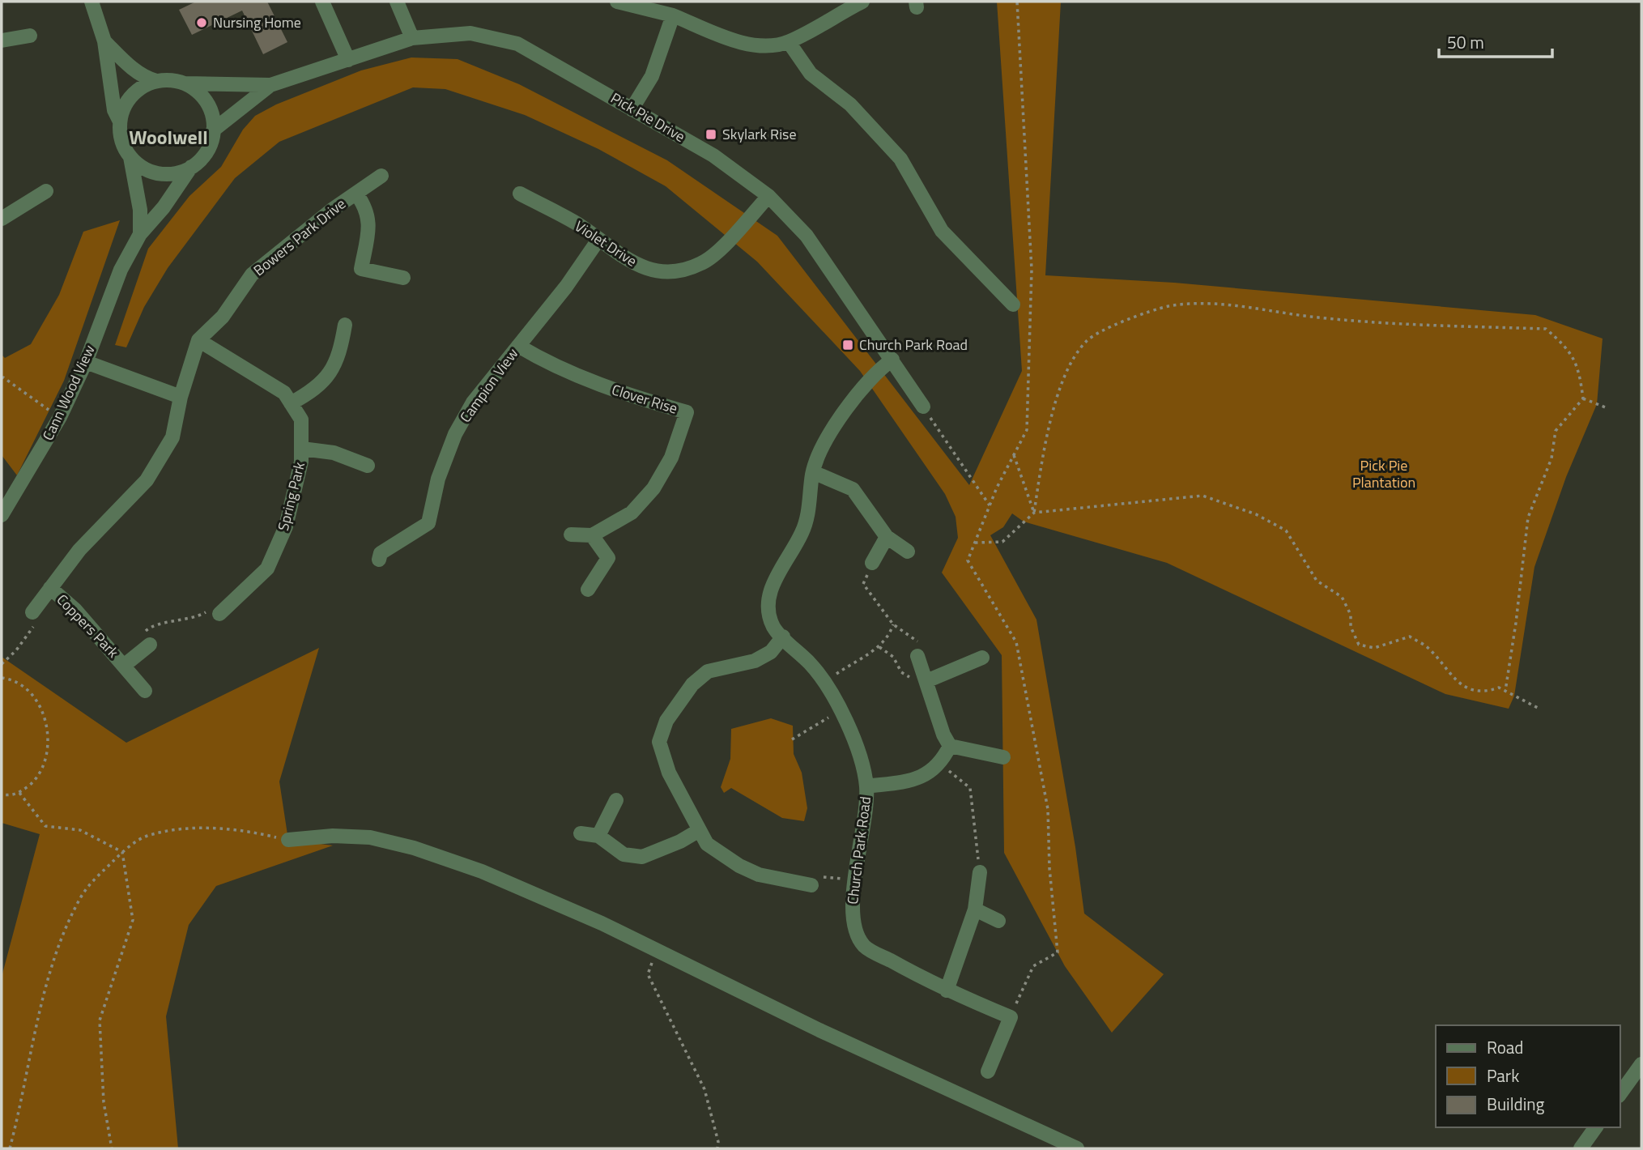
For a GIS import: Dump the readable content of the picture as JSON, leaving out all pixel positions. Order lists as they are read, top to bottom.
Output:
{
  "streets": {
    "street": [
      "Pick Pie Drive",
      "Bowers Park Drive",
      "Violet Drive",
      "Campion View",
      "Cann Wood View",
      "Clover Rise",
      "Spring Park",
      "Coppers Park",
      "Church Park Road"
    ]
  },
  "crossings": [
    ["Pick Pie Drive", "Violet Drive"],
    ["Pick Pie Drive", "Cann Wood View"],
    ["Pick Pie Drive", "Church Park Road"],
    ["Bowers Park Drive", "Spring Park"],
    ["Bowers Park Drive", "Coppers Park"],
    ["Violet Drive", "Campion View"],
    ["Campion View", "Clover Rise"]
  ],
  "districts": ["Woolwell"],
  "parks": ["Pick Pie Plantation"],
  "places": {
    "other": ["Nursing Home"],
    "transit": ["Skylark Rise", "Church Park Road"]
  },
  "legend": ["Road", "Park", "Building"],
  "scale_bar": "50 m"
}
